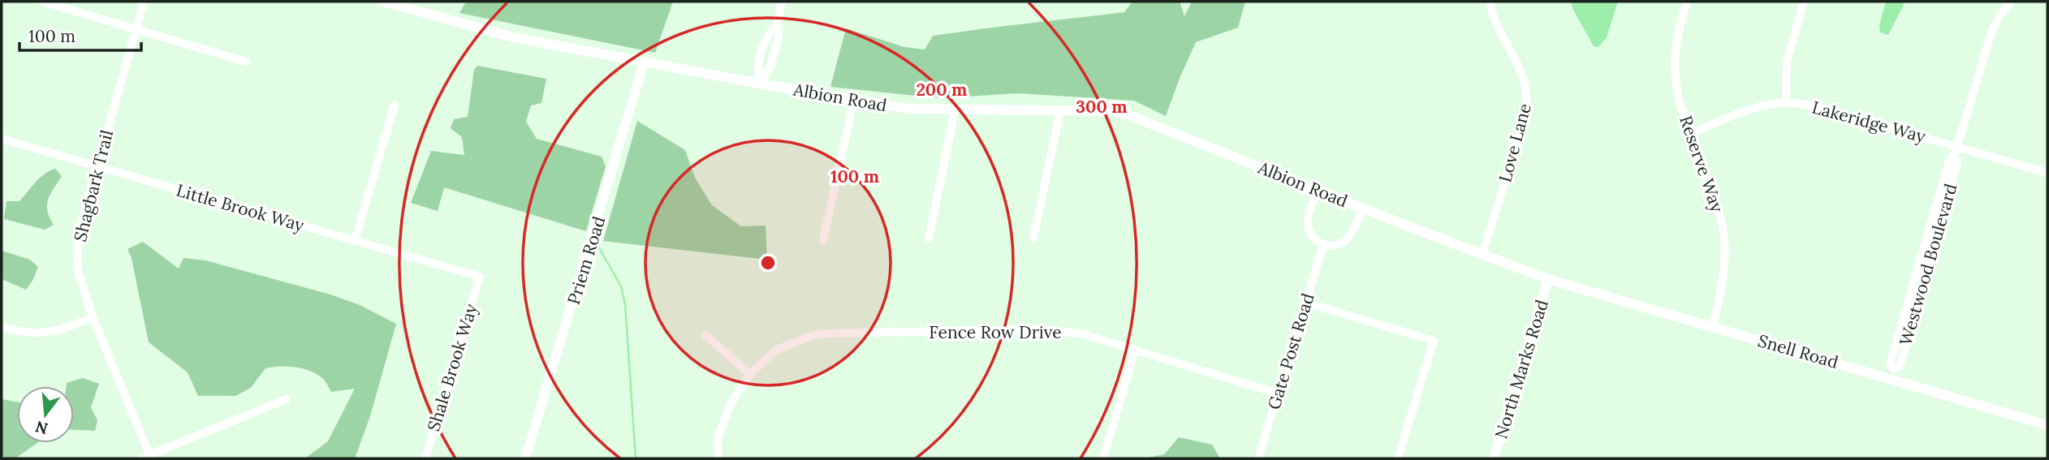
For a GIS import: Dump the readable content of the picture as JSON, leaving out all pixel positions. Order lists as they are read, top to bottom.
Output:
{
  "streets": {
    "street": [
      "Albion Road",
      "Lakeridge Way",
      "Love Lane",
      "Reserve Way",
      "Shagbark Trail",
      "Little Brook Way",
      "Priem Road",
      "Westwood Boulevard",
      "Fence Row Drive",
      "Gate Post Road",
      "Snell Road",
      "Shale Brook Way",
      "North Marks Road"
    ]
  },
  "crossings": [
    ["Albion Road", "Love Lane"],
    ["Albion Road", "Priem Road"],
    ["Albion Road", "Gate Post Road"],
    ["Albion Road", "Snell Road"],
    ["Albion Road", "North Marks Road"],
    ["Lakeridge Way", "Reserve Way"],
    ["Lakeridge Way", "Westwood Boulevard"],
    ["Reserve Way", "Snell Road"],
    ["Shagbark Trail", "Little Brook Way"],
    ["Little Brook Way", "Shale Brook Way"],
    ["Westwood Boulevard", "Snell Road"],
    ["Fence Row Drive", "Gate Post Road"],
    ["Snell Road", "North Marks Road"]
  ],
  "scale_bar": "100 m",
  "north": "bottom",
  "rings": ["200 m", "300 m", "100 m"]
}
